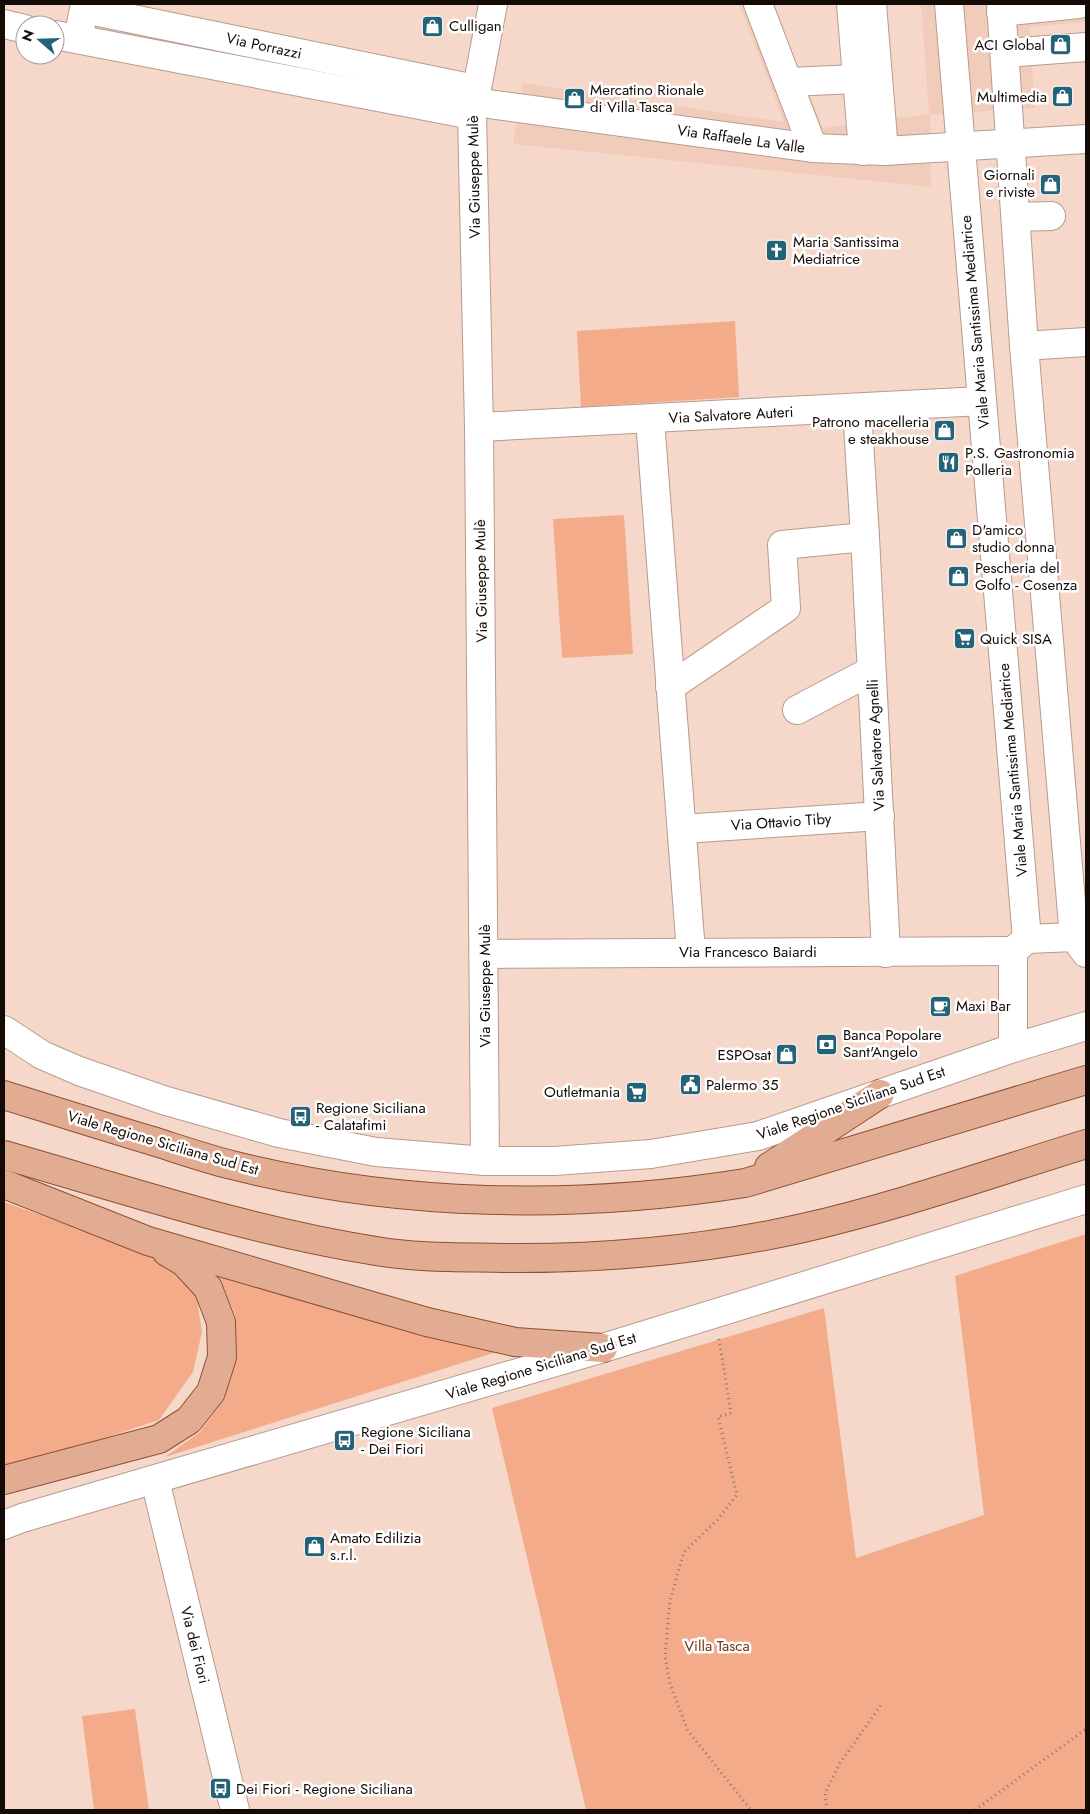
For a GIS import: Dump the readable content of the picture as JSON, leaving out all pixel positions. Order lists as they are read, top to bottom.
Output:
{
  "streets": {
    "main road": ["Viale Regione Siciliana Sud Est"],
    "street": [
      "Via Porrazzi",
      "Via Raffaele La Valle",
      "Via Giuseppe Mulè",
      "Viale Maria Santissima Mediatrice",
      "Via Salvatore Auteri",
      "Via Salvatore Agnelli",
      "Via Ottavio Tiby",
      "Via Francesco Baiardi",
      "Via dei Fiori"
    ]
  },
  "crossings": [
    ["Via Porrazzi", "Via Raffaele La Valle"],
    ["Via Porrazzi", "Via Giuseppe Mulè"],
    ["Via Raffaele La Valle", "Via Giuseppe Mulè"],
    ["Via Raffaele La Valle", "Viale Maria Santissima Mediatrice"],
    ["Via Giuseppe Mulè", "Via Salvatore Auteri"],
    ["Via Giuseppe Mulè", "Via Francesco Baiardi"],
    ["Via Giuseppe Mulè", "Viale Regione Siciliana Sud Est"],
    ["Viale Maria Santissima Mediatrice", "Via Salvatore Auteri"],
    ["Viale Maria Santissima Mediatrice", "Via Francesco Baiardi"],
    ["Viale Maria Santissima Mediatrice", "Viale Regione Siciliana Sud Est"],
    ["Via Salvatore Auteri", "Via Salvatore Agnelli"],
    ["Via Salvatore Agnelli", "Via Ottavio Tiby"],
    ["Via Salvatore Agnelli", "Via Francesco Baiardi"],
    ["Viale Regione Siciliana Sud Est", "Via dei Fiori"]
  ],
  "parks": ["Villa Tasca"],
  "places": {
    "shop": [
      "Culligan",
      "ACI Global",
      "Multimedia",
      "Mercatino Rionale di Villa Tasca",
      "Giornali e riviste",
      "Patrono macelleria e steakhouse",
      "D'amico studio donna",
      "Pescheria del Golfo - Cosenza",
      "ESPOsat",
      "Amato Edilizia s.r.l."
    ],
    "church": ["Maria Santissima Mediatrice"],
    "restaurant": ["P.S. Gastronomia Polleria"],
    "supermarket": ["Quick SISA", "Outletmania"],
    "cafe": ["Maxi Bar"],
    "bank": ["Banca Popolare Sant'Angelo"],
    "public building": ["Palermo 35"],
    "bus stop": ["Regione Siciliana - Calatafimi", "Regione Siciliana - Dei Fiori", "Dei Fiori - Regione Siciliana"]
  },
  "north": "left"
}
